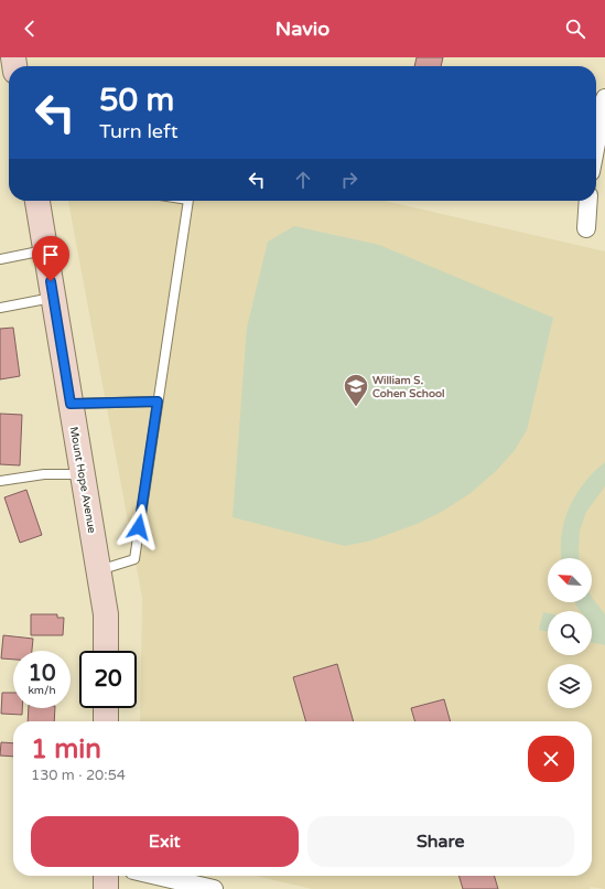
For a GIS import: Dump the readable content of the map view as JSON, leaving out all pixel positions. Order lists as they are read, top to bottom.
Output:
{
  "streets": {
    "street": ["Mount Hope Avenue"]
  },
  "places": {
    "school or university": ["William S. Cohen School"]
  },
  "north": "top left",
  "page": {
    "header": "Navio",
    "turn": ["50 m", "Turn left"],
    "speed": "10 km/h",
    "limit": "20",
    "heading": ["1 min", "130 m · 20:54"],
    "buttons": ["Exit", "Share"]
  }
}
